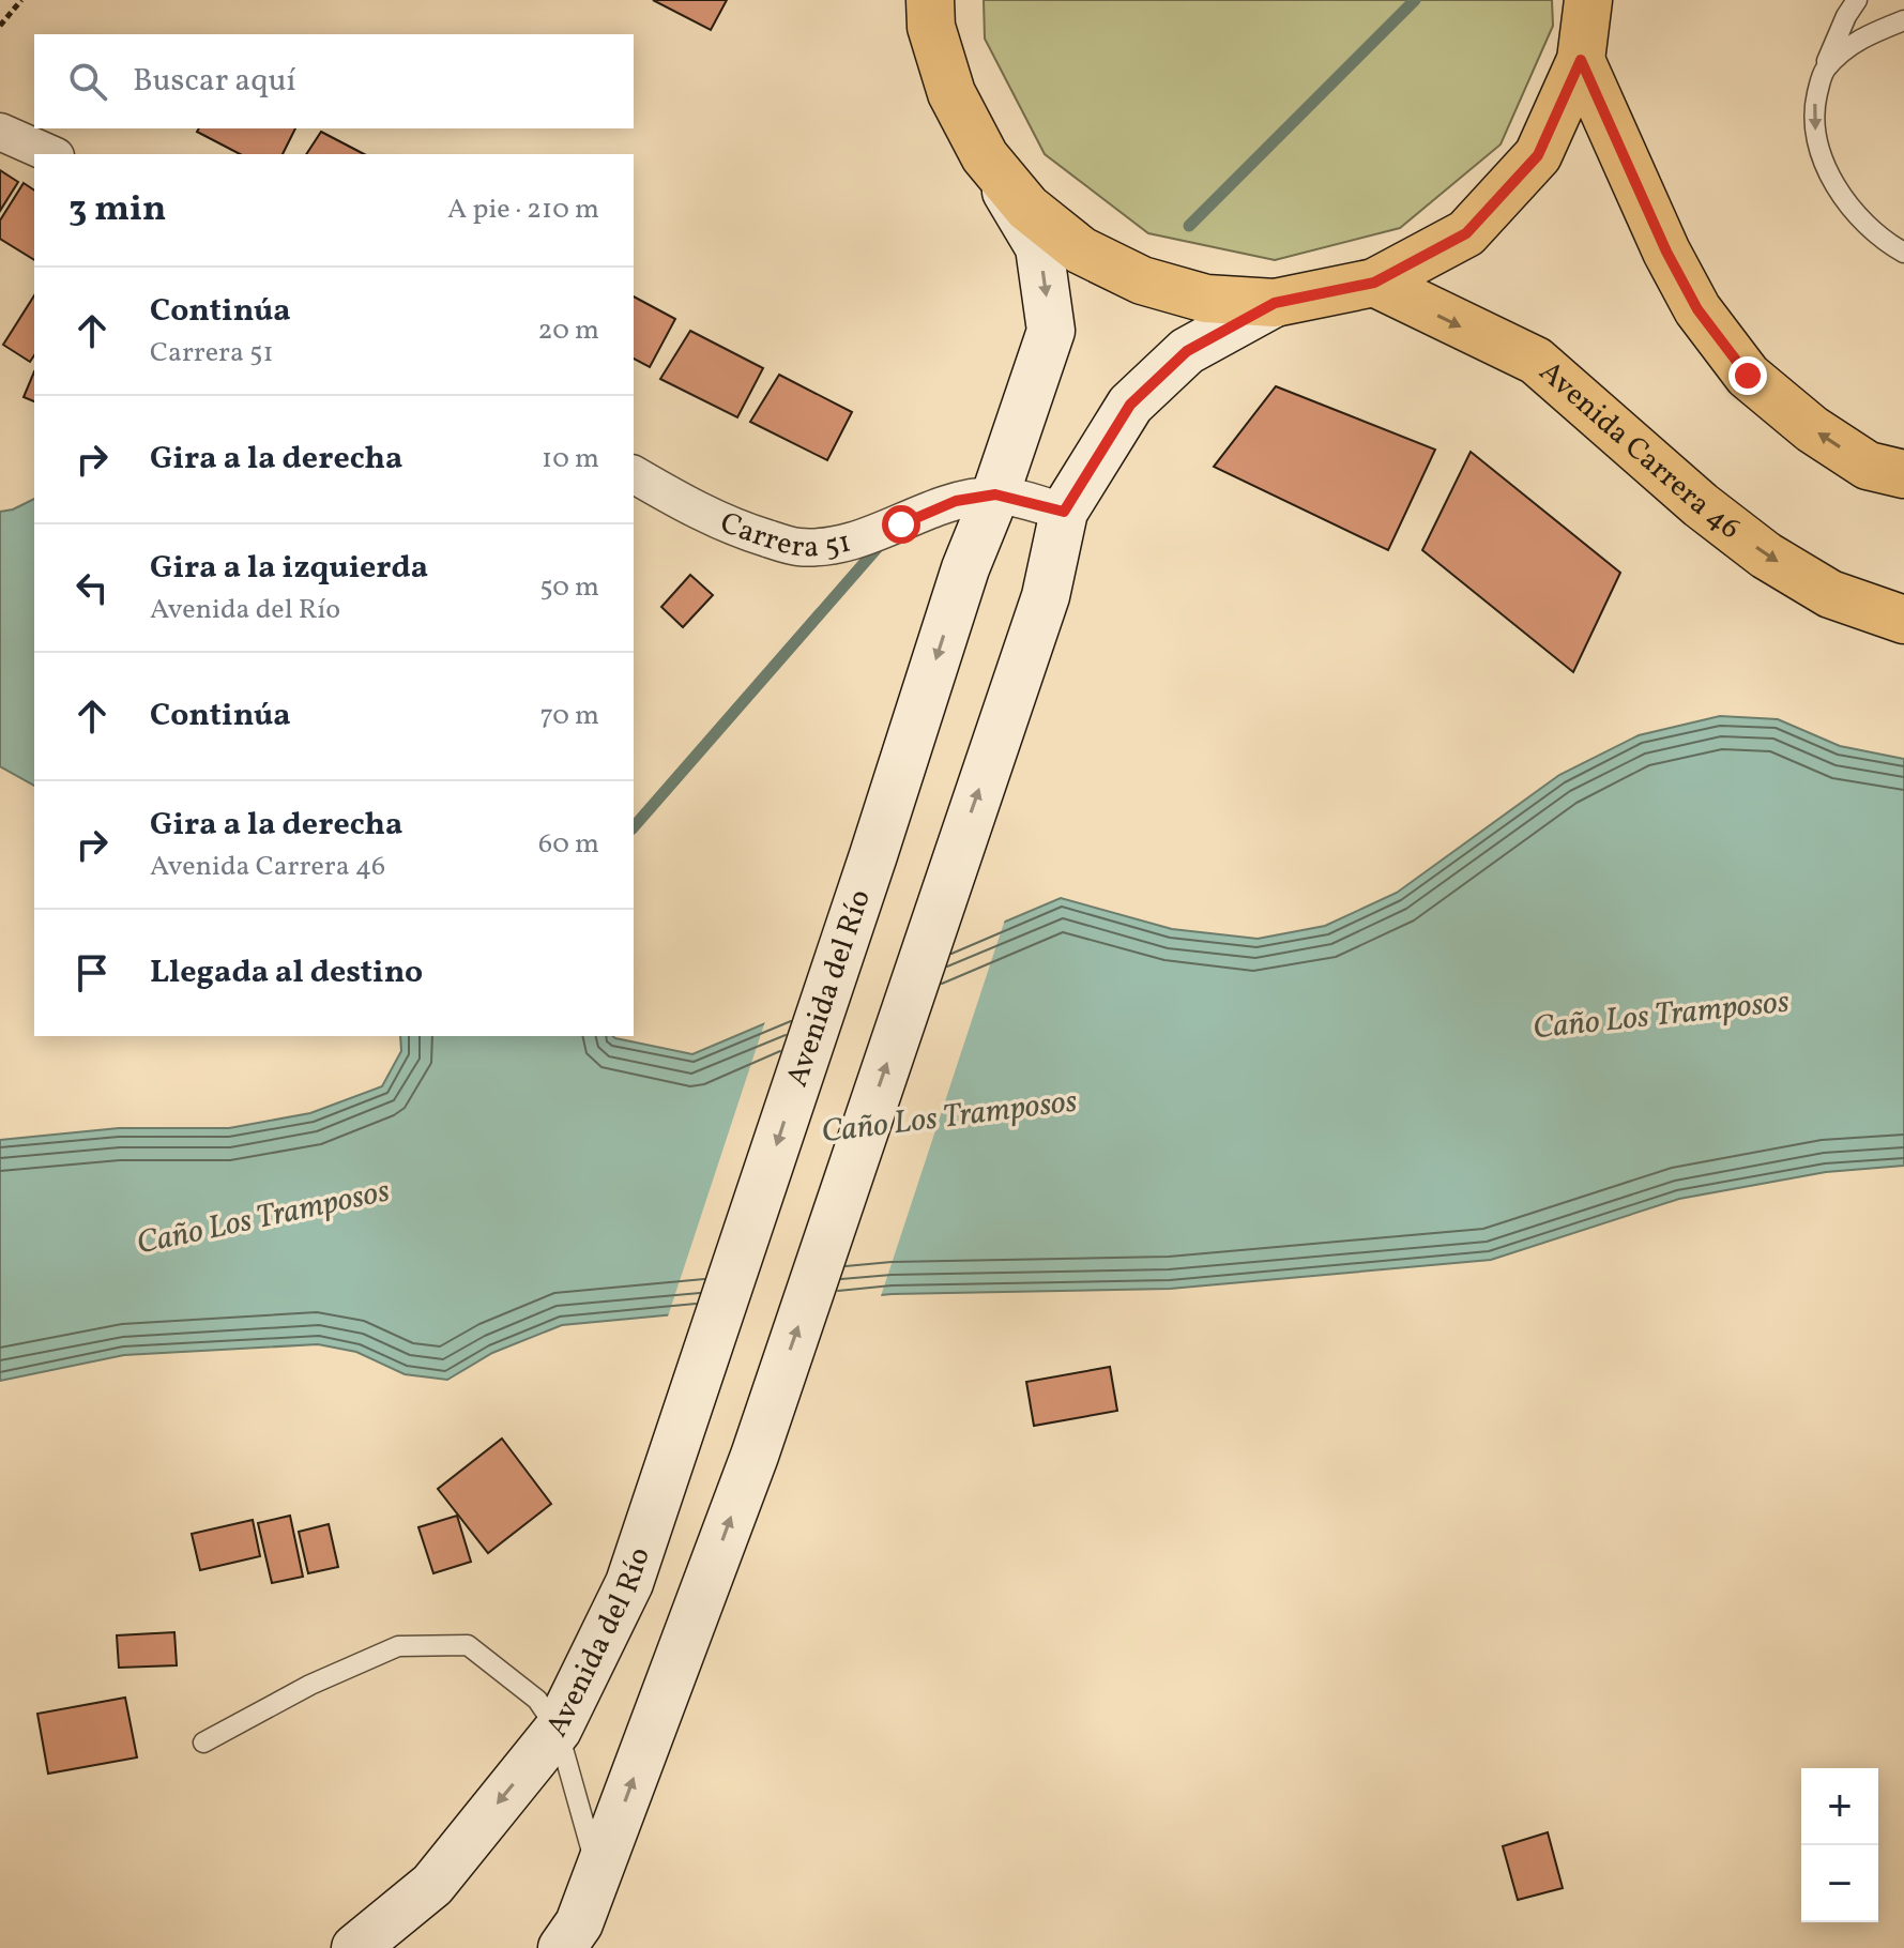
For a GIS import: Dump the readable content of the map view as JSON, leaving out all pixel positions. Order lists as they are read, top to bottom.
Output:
{
  "streets": {
    "main road": ["Avenida Carrera 46", "Avenida del Río"],
    "street": ["Carrera 51"]
  },
  "crossings": [
    ["Carrera 51", "Avenida del Río"]
  ],
  "water": ["Caño Los Tramposos"],
  "page": {
    "search": "Buscar aquí",
    "heading": ["3 min", "A pie · 210 m"],
    "list": [
      ["Continúa", "Carrera 51", "20 m"],
      ["Gira a la derecha", "10 m"],
      ["Gira a la izquierda", "Avenida del Río", "50 m"],
      ["Continúa", "70 m"],
      ["Gira a la derecha", "Avenida Carrera 46", "60 m"],
      "Llegada al destino"
    ],
    "map_buttons": ["+", "−"]
  }
}
